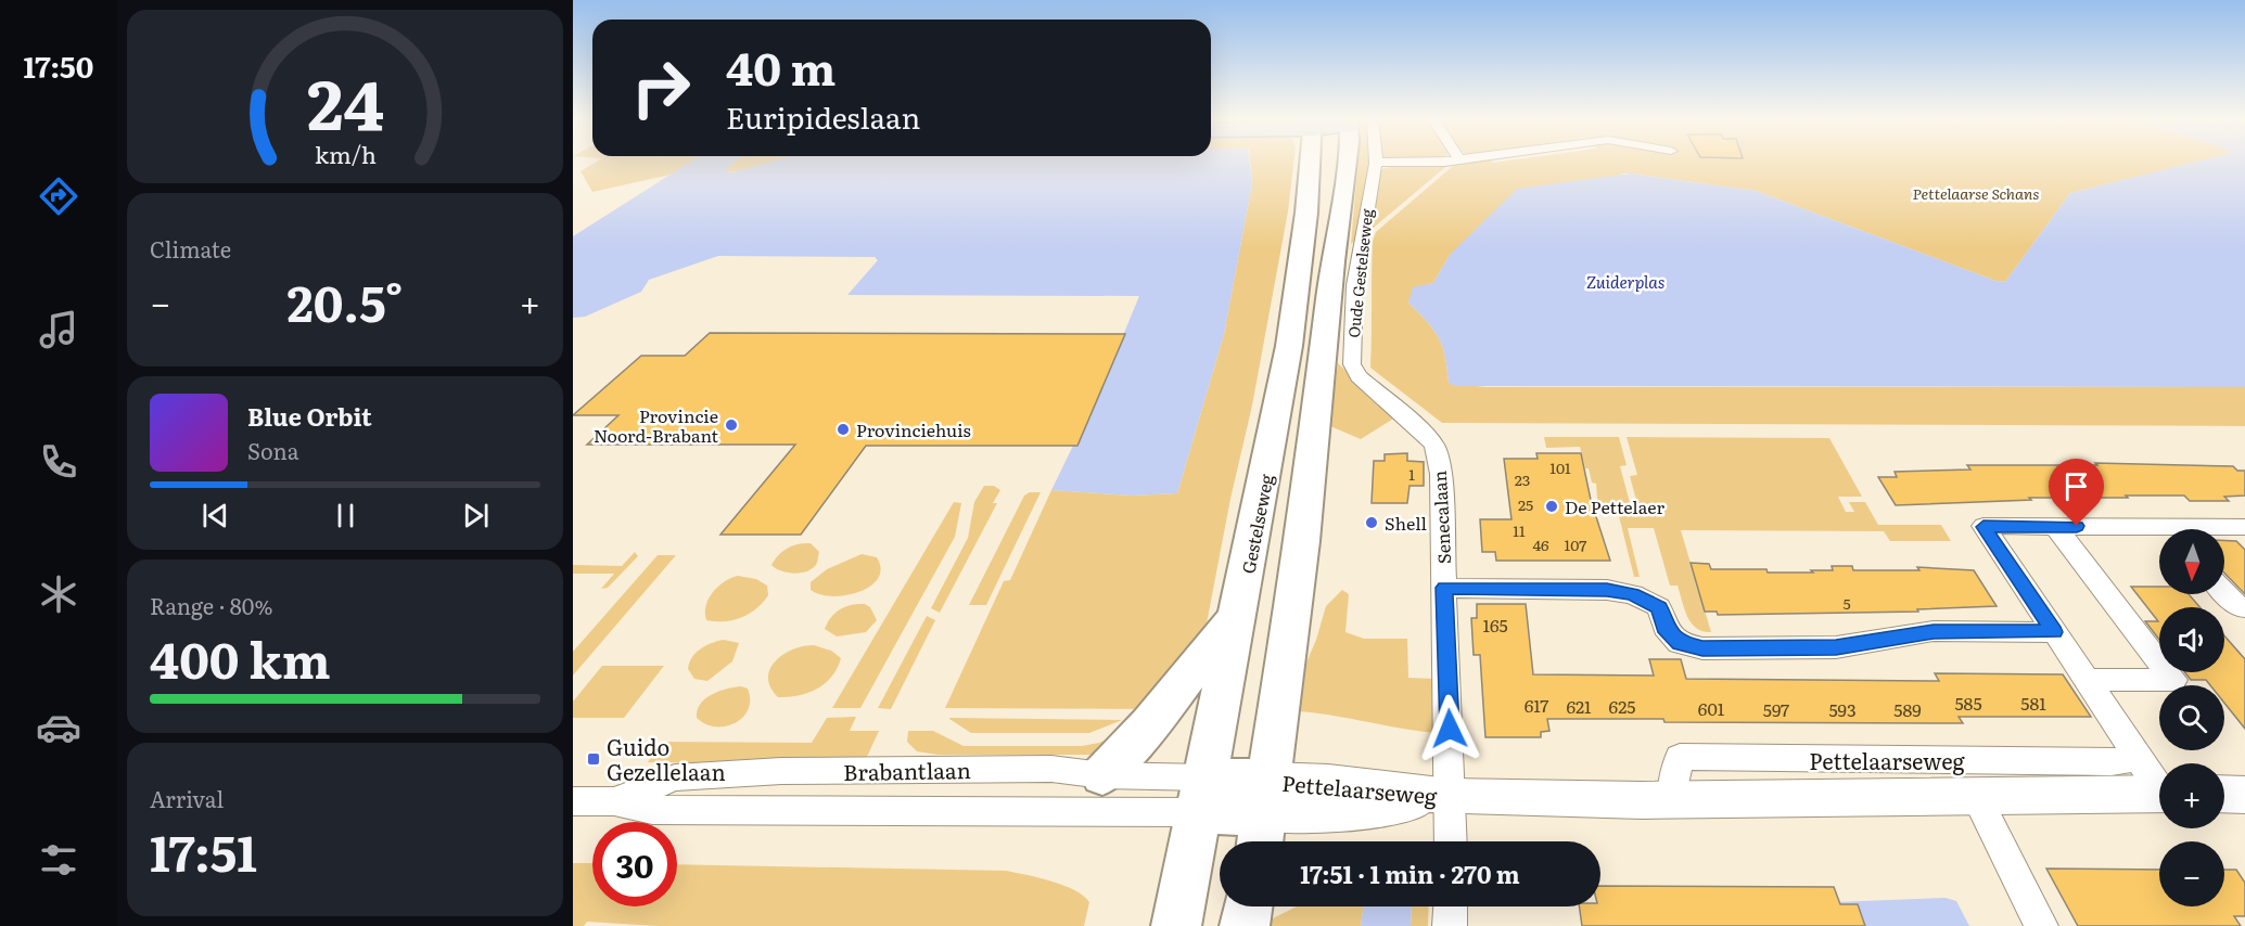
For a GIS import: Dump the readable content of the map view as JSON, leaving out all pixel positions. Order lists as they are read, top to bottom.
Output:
{
  "streets": {
    "main road": ["Gestelseweg"],
    "street": [
      "Oude Gestelseweg",
      "Senecalaan",
      "Pettelaarseweg",
      "Brabantlaan"
    ]
  },
  "crossings": [
    ["Oude Gestelseweg", "Senecalaan"],
    ["Senecalaan", "Pettelaarseweg"],
    ["Gestelseweg", "Brabantlaan"]
  ],
  "water": ["Zuiderplas"],
  "parks": ["Pettelaarse Schans"],
  "places": {
    "other": [
      "Provincie Noord-Brabant",
      "Provinciehuis",
      "De Pettelaer",
      "Shell"
    ],
    "transit": ["Guido Gezellelaan"]
  },
  "house_numbers": [
    "101",
    "1",
    "23",
    "25",
    "11",
    "46",
    "107",
    "5",
    "165",
    "585",
    "581",
    "617",
    "621",
    "625",
    "601",
    "597",
    "593",
    "589"
  ],
  "north": "bottom",
  "page": {
    "tabs": "17:50",
    "turn": ["40 m", "Euripideslaan"],
    "tile": [
      "Climate",
      ["Range · 80%", "400 km"],
      ["Arrival", "17:51"]
    ],
    "heat": ["−", "20.5°", "+"],
    "song": ["Blue Orbit", "Sona"],
    "map_buttons": ["+", "−"],
    "limit": "30",
    "trip": "17:51 · 1 min · 270 m",
    "gauge": ["24", "km/h"]
  }
}
